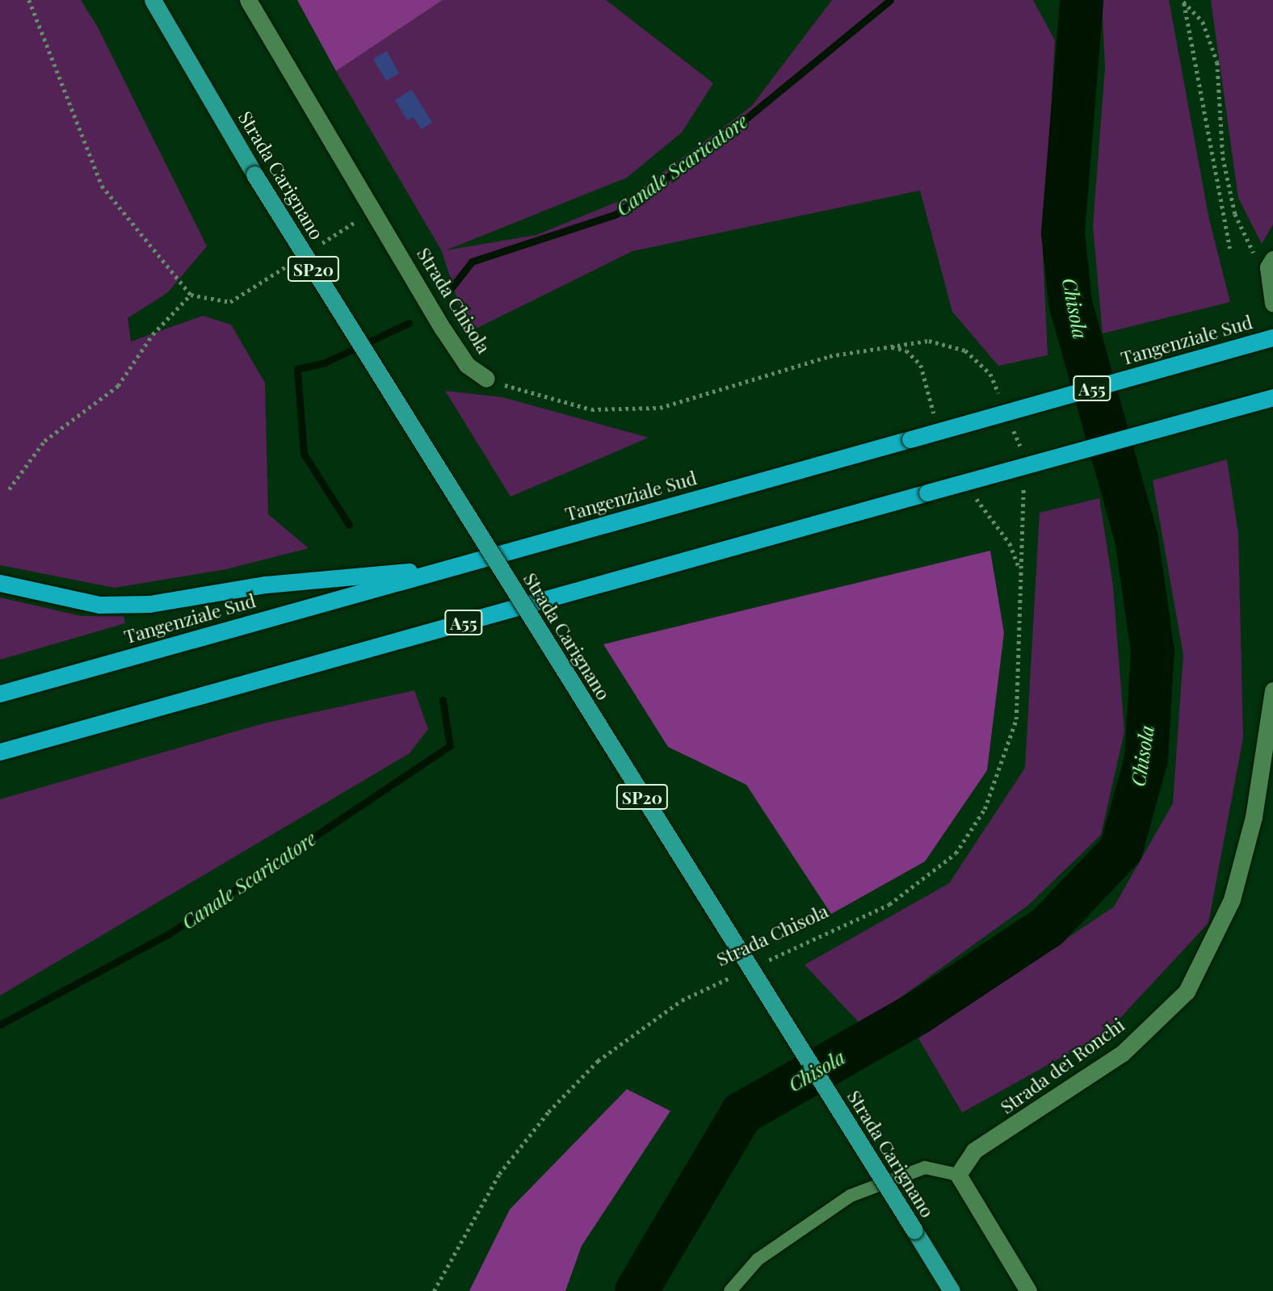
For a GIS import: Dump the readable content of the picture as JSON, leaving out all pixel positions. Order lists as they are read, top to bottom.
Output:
{
  "streets": {
    "highway": ["Tangenziale Sud", "A55"],
    "main road": ["Strada Carignano", "SP20"],
    "street": ["Strada Chisola", "Strada dei Ronchi"]
  },
  "water": ["Canale Scaricatore", "Chisola"]
}
